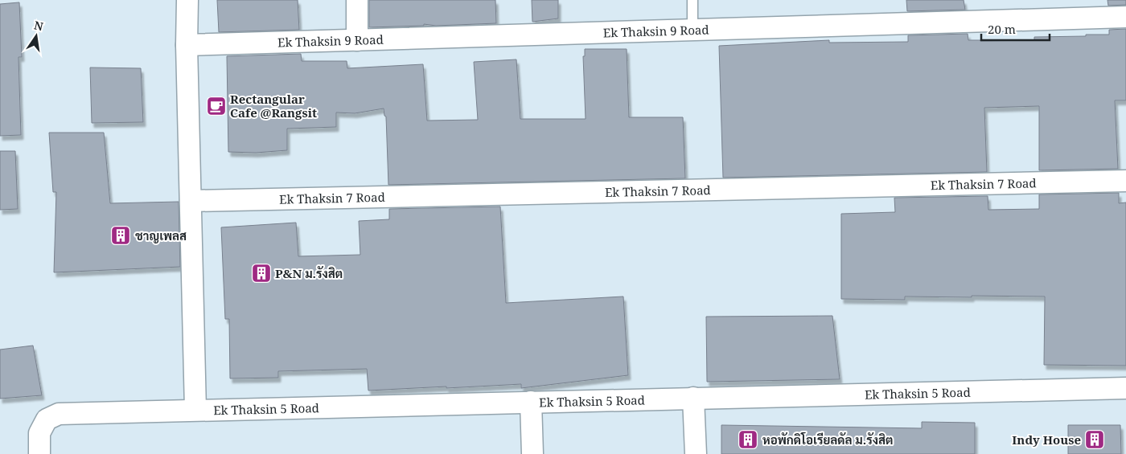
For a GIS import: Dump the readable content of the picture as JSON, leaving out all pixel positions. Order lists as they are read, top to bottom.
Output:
{
  "streets": {
    "street": ["Ek Thaksin 9 Road", "Ek Thaksin 7 Road", "Ek Thaksin 5 Road"]
  },
  "places": {
    "cafe": ["Rectangular Cafe @Rangsit"],
    "building": [
      "ชาญเพลส",
      "P&N ม.รังสิต",
      "หอพักดิโอเรียลดัล ม.รังสิต",
      "Indy House"
    ]
  },
  "scale_bar": "20 m",
  "north": "top"
}
